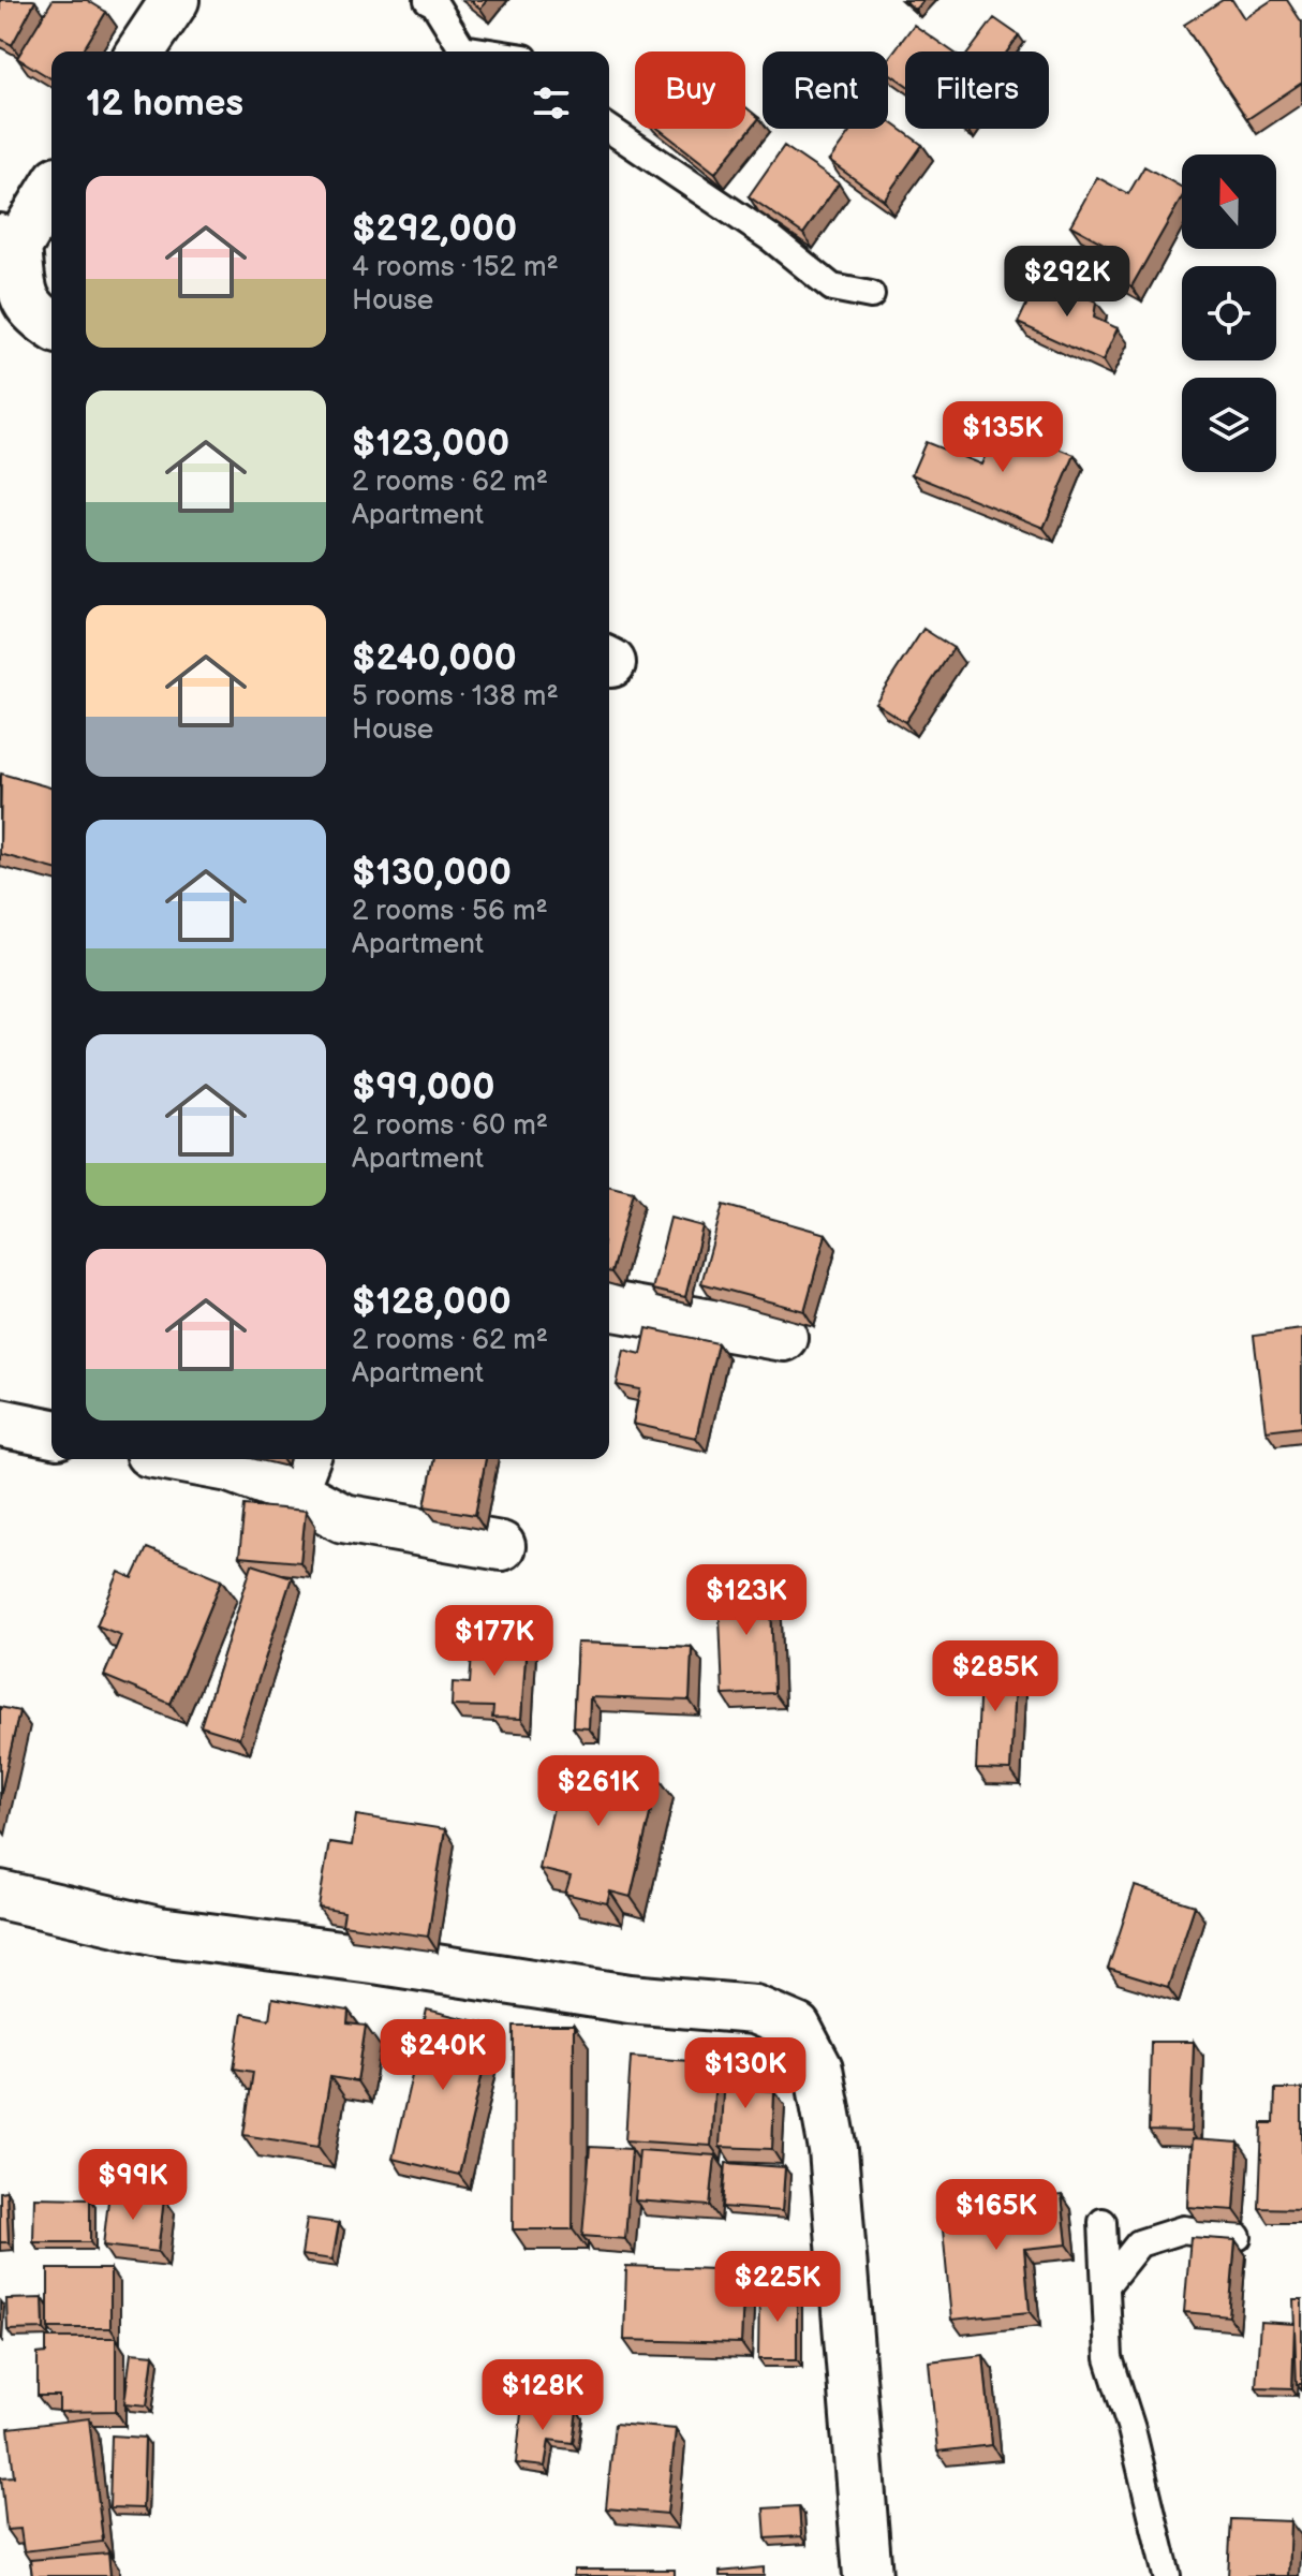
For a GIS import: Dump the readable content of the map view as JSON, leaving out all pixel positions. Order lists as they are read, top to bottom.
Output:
{
  "north": "top",
  "page": {
    "chip": ["Buy", "Rent", "Filters"],
    "heading": "12 homes",
    "list": [
      {
        "name": "$292,000",
        "note": "4 rooms · 152 m² · House"
      },
      {
        "name": "$123,000",
        "note": "2 rooms · 62 m² · Apartment"
      },
      {
        "name": "$240,000",
        "note": "5 rooms · 138 m² · House"
      },
      {
        "name": "$130,000",
        "note": "2 rooms · 56 m² · Apartment"
      },
      {
        "name": "$99,000",
        "note": "2 rooms · 60 m² · Apartment"
      },
      {
        "name": "$128,000",
        "note": "2 rooms · 62 m² · Apartment"
      }
    ],
    "price": [
      "$292K",
      "$135K",
      "$123K",
      "$177K",
      "$285K",
      "$261K",
      "$240K",
      "$130K",
      "$99K",
      "$165K",
      "$225K",
      "$128K"
    ]
  }
}
